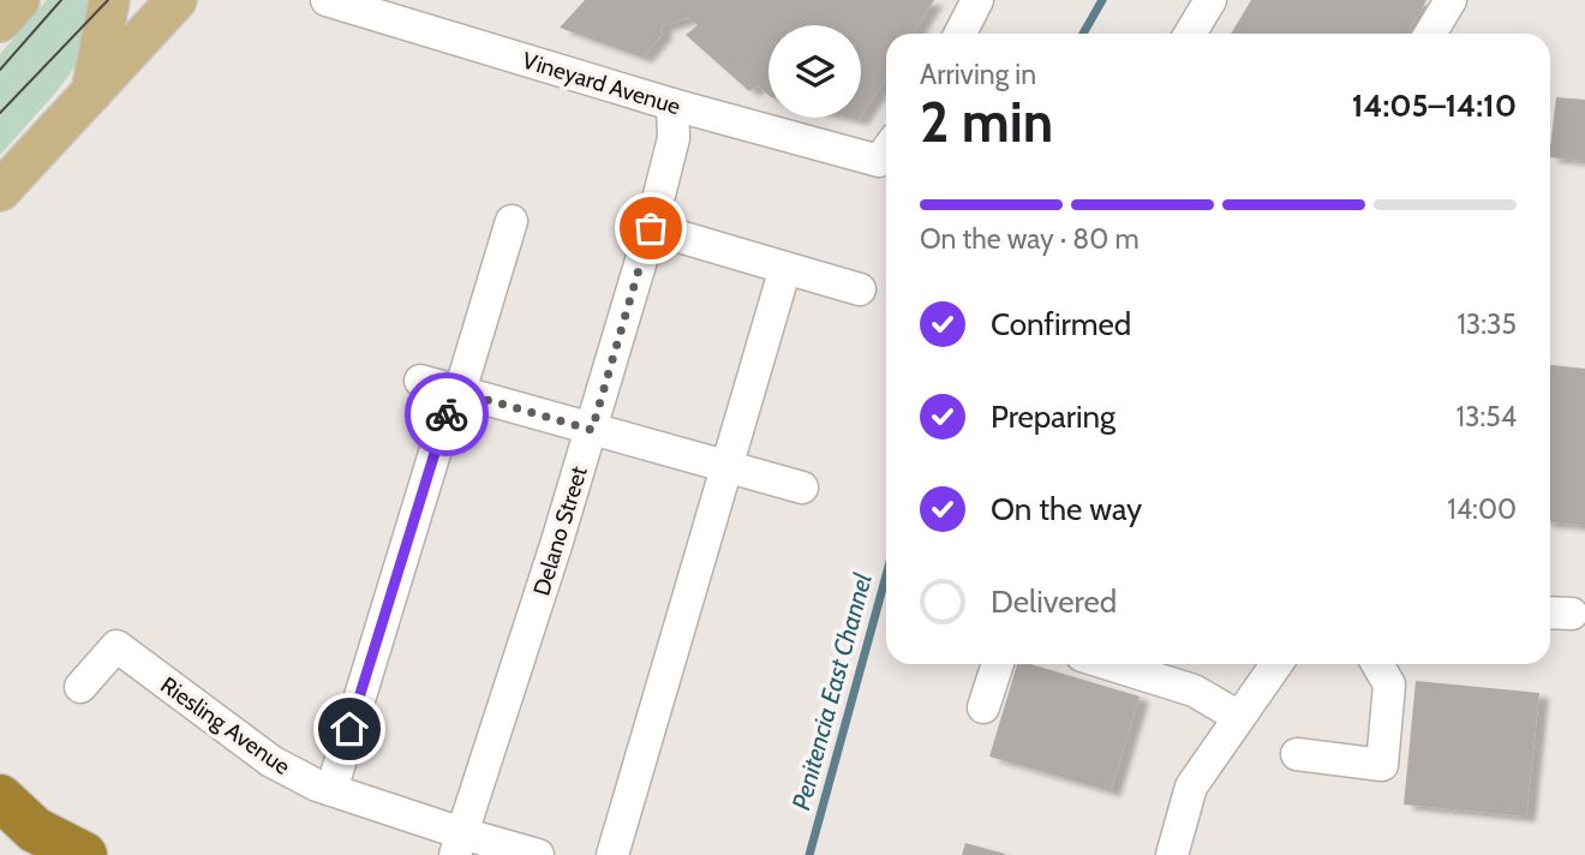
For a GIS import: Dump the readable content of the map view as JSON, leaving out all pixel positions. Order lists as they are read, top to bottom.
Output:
{
  "streets": {
    "street": ["Vineyard Avenue", "Delano Street", "Riesling Avenue"]
  },
  "crossings": [
    ["Vineyard Avenue", "Delano Street"],
    ["Delano Street", "Riesling Avenue"]
  ],
  "water": ["Penitencia East Channel"],
  "page": {
    "heading": ["2 min", "Arriving in", "14:05–14:10"],
    "bar": "On the way · 80 m",
    "list": [
      ["Confirmed", "13:35"],
      ["Preparing", "13:54"],
      ["On the way", "14:00"],
      "Delivered"
    ]
  }
}
